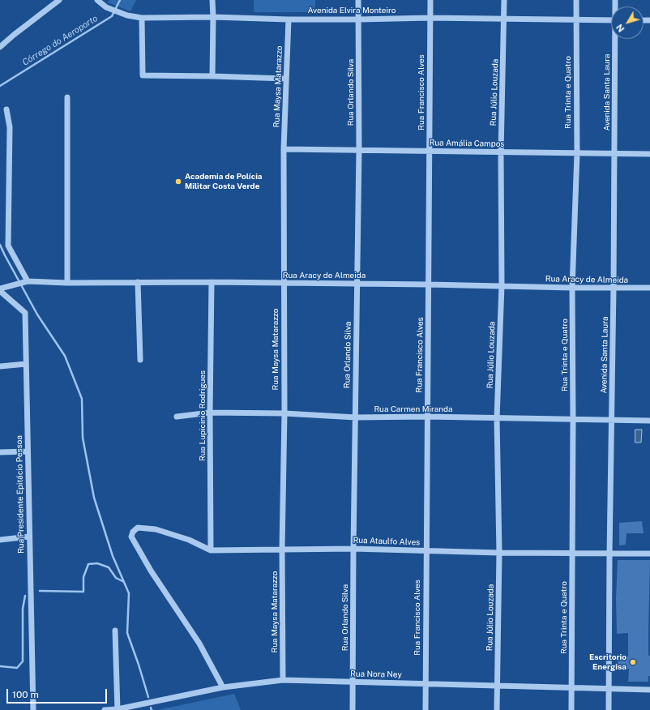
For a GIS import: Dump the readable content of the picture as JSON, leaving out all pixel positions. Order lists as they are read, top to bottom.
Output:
{
  "streets": {
    "street": [
      "Avenida Elvira Monteiro",
      "Rua Maysa Matarazzo",
      "Rua Orlando Silva",
      "Rua Francisco Alves",
      "Rua Júlio Louzada",
      "Rua Trinta e Quatro",
      "Avenida Santa Laura",
      "Rua Amália Campos",
      "Rua Aracy de Almeida",
      "Rua Carmen Miranda",
      "Rua Lupicinio Rodrigues",
      "Rua Presidente Epitácio Pessoa",
      "Rua Ataulfo Alves",
      "Rua Nora Ney"
    ]
  },
  "crossings": [
    ["Avenida Elvira Monteiro", "Rua Maysa Matarazzo"],
    ["Avenida Elvira Monteiro", "Rua Orlando Silva"],
    ["Avenida Elvira Monteiro", "Rua Francisco Alves"],
    ["Avenida Elvira Monteiro", "Rua Júlio Louzada"],
    ["Avenida Elvira Monteiro", "Rua Trinta e Quatro"],
    ["Rua Maysa Matarazzo", "Rua Amália Campos"],
    ["Rua Maysa Matarazzo", "Rua Aracy de Almeida"],
    ["Rua Maysa Matarazzo", "Rua Carmen Miranda"],
    ["Rua Maysa Matarazzo", "Rua Ataulfo Alves"],
    ["Rua Maysa Matarazzo", "Rua Nora Ney"],
    ["Rua Orlando Silva", "Rua Amália Campos"],
    ["Rua Orlando Silva", "Rua Aracy de Almeida"],
    ["Rua Orlando Silva", "Rua Carmen Miranda"],
    ["Rua Orlando Silva", "Rua Ataulfo Alves"],
    ["Rua Orlando Silva", "Rua Nora Ney"],
    ["Rua Francisco Alves", "Rua Amália Campos"],
    ["Rua Francisco Alves", "Rua Aracy de Almeida"],
    ["Rua Francisco Alves", "Rua Carmen Miranda"],
    ["Rua Francisco Alves", "Rua Ataulfo Alves"],
    ["Rua Francisco Alves", "Rua Nora Ney"],
    ["Rua Júlio Louzada", "Rua Amália Campos"],
    ["Rua Júlio Louzada", "Rua Aracy de Almeida"],
    ["Rua Júlio Louzada", "Rua Carmen Miranda"],
    ["Rua Júlio Louzada", "Rua Ataulfo Alves"],
    ["Rua Júlio Louzada", "Rua Nora Ney"],
    ["Rua Trinta e Quatro", "Rua Amália Campos"],
    ["Rua Trinta e Quatro", "Rua Aracy de Almeida"],
    ["Rua Trinta e Quatro", "Rua Carmen Miranda"],
    ["Rua Trinta e Quatro", "Rua Ataulfo Alves"],
    ["Rua Trinta e Quatro", "Rua Nora Ney"],
    ["Avenida Santa Laura", "Rua Amália Campos"],
    ["Avenida Santa Laura", "Rua Aracy de Almeida"],
    ["Avenida Santa Laura", "Rua Carmen Miranda"],
    ["Avenida Santa Laura", "Rua Ataulfo Alves"],
    ["Avenida Santa Laura", "Rua Nora Ney"],
    ["Rua Aracy de Almeida", "Rua Lupicinio Rodrigues"],
    ["Rua Aracy de Almeida", "Rua Presidente Epitácio Pessoa"],
    ["Rua Carmen Miranda", "Rua Lupicinio Rodrigues"],
    ["Rua Lupicinio Rodrigues", "Rua Ataulfo Alves"],
    ["Rua Ataulfo Alves", "Rua Nora Ney"]
  ],
  "water": ["Córrego do Aeroporto"],
  "places": ["Academia de Polícia Militar Costa Verde", "Escritorio Energisa"],
  "scale_bar": "100 m",
  "north": "bottom left"
}
